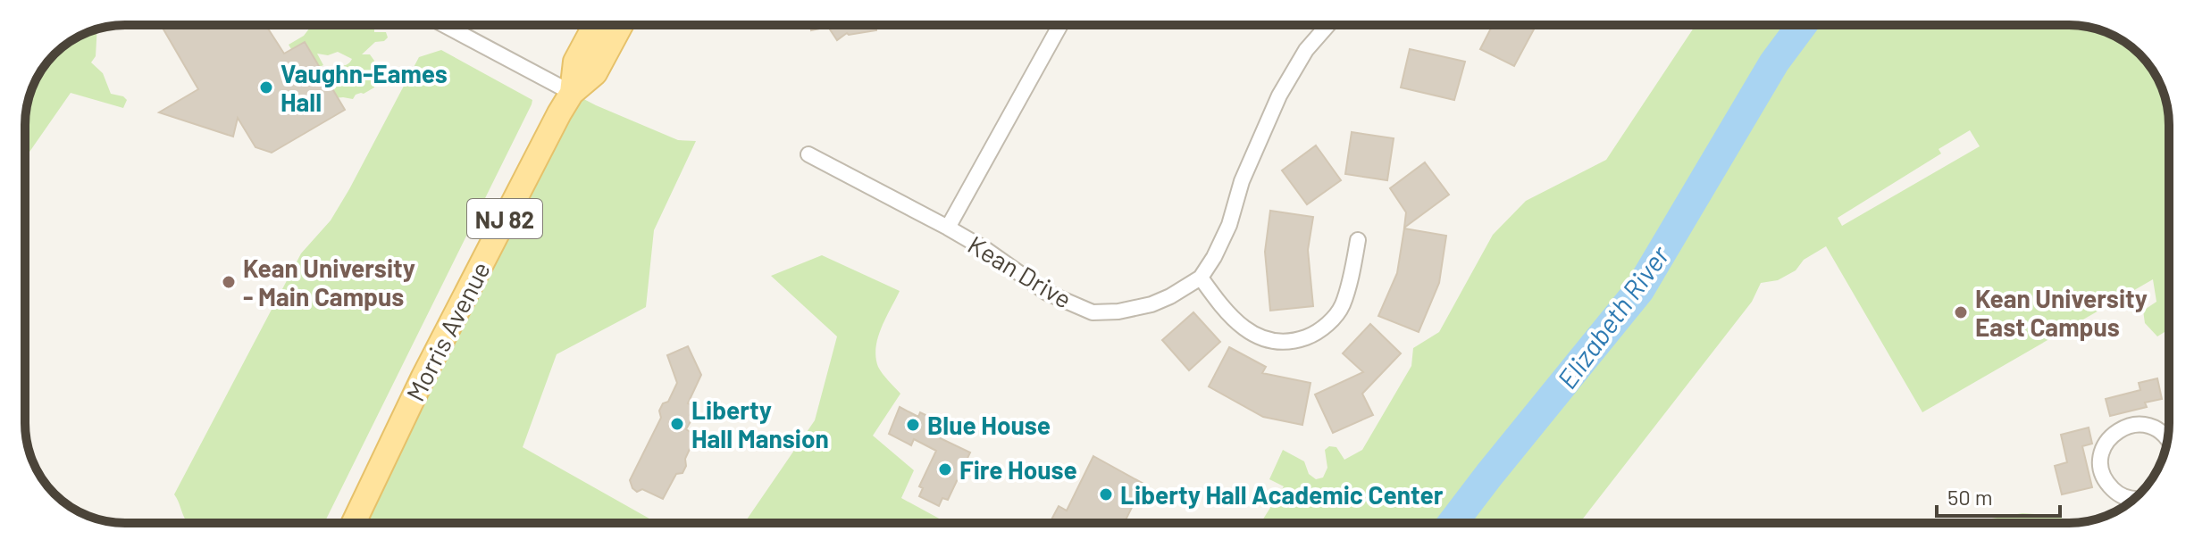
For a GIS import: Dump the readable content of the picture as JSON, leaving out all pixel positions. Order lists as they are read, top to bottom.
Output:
{
  "streets": {
    "main road": ["NJ 82", "Morris Avenue"],
    "street": ["Kean Drive"]
  },
  "water": ["Elizabeth River"],
  "places": [
    "Vaughn-Eames Hall",
    "Kean University - Main Campus",
    "Kean University East Campus",
    "Liberty Hall Mansion",
    "Blue House",
    "Fire House",
    "Liberty Hall Academic Center"
  ],
  "scale_bar": "50 m"
}
